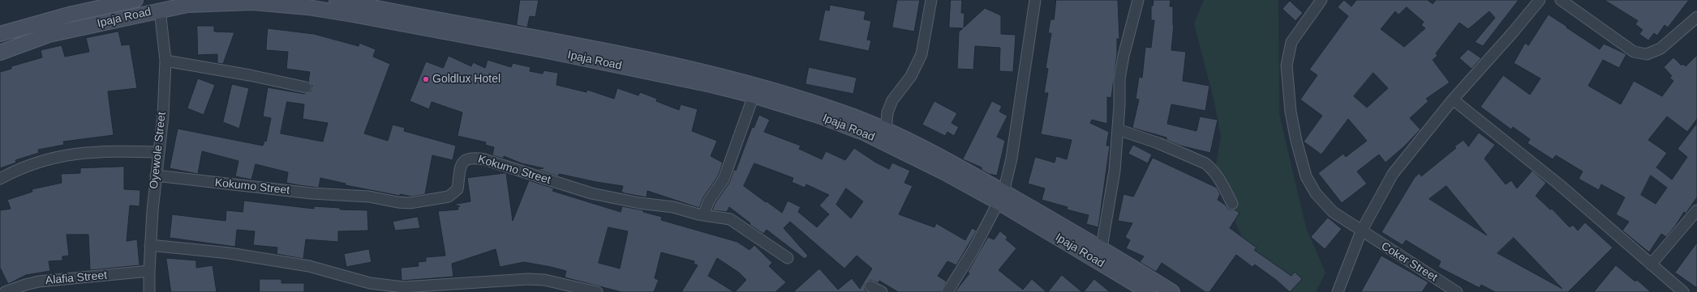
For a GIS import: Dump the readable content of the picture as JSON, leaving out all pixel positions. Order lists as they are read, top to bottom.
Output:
{
  "streets": {
    "main road": ["Ipaja Road"],
    "street": [
      "Oyewole Street",
      "Kokumo Street",
      "Coker Street",
      "Alafia Street"
    ]
  },
  "crossings": [
    ["Ipaja Road", "Oyewole Street"],
    ["Oyewole Street", "Kokumo Street"],
    ["Oyewole Street", "Alafia Street"]
  ],
  "places": ["Goldlux Hotel"]
}
